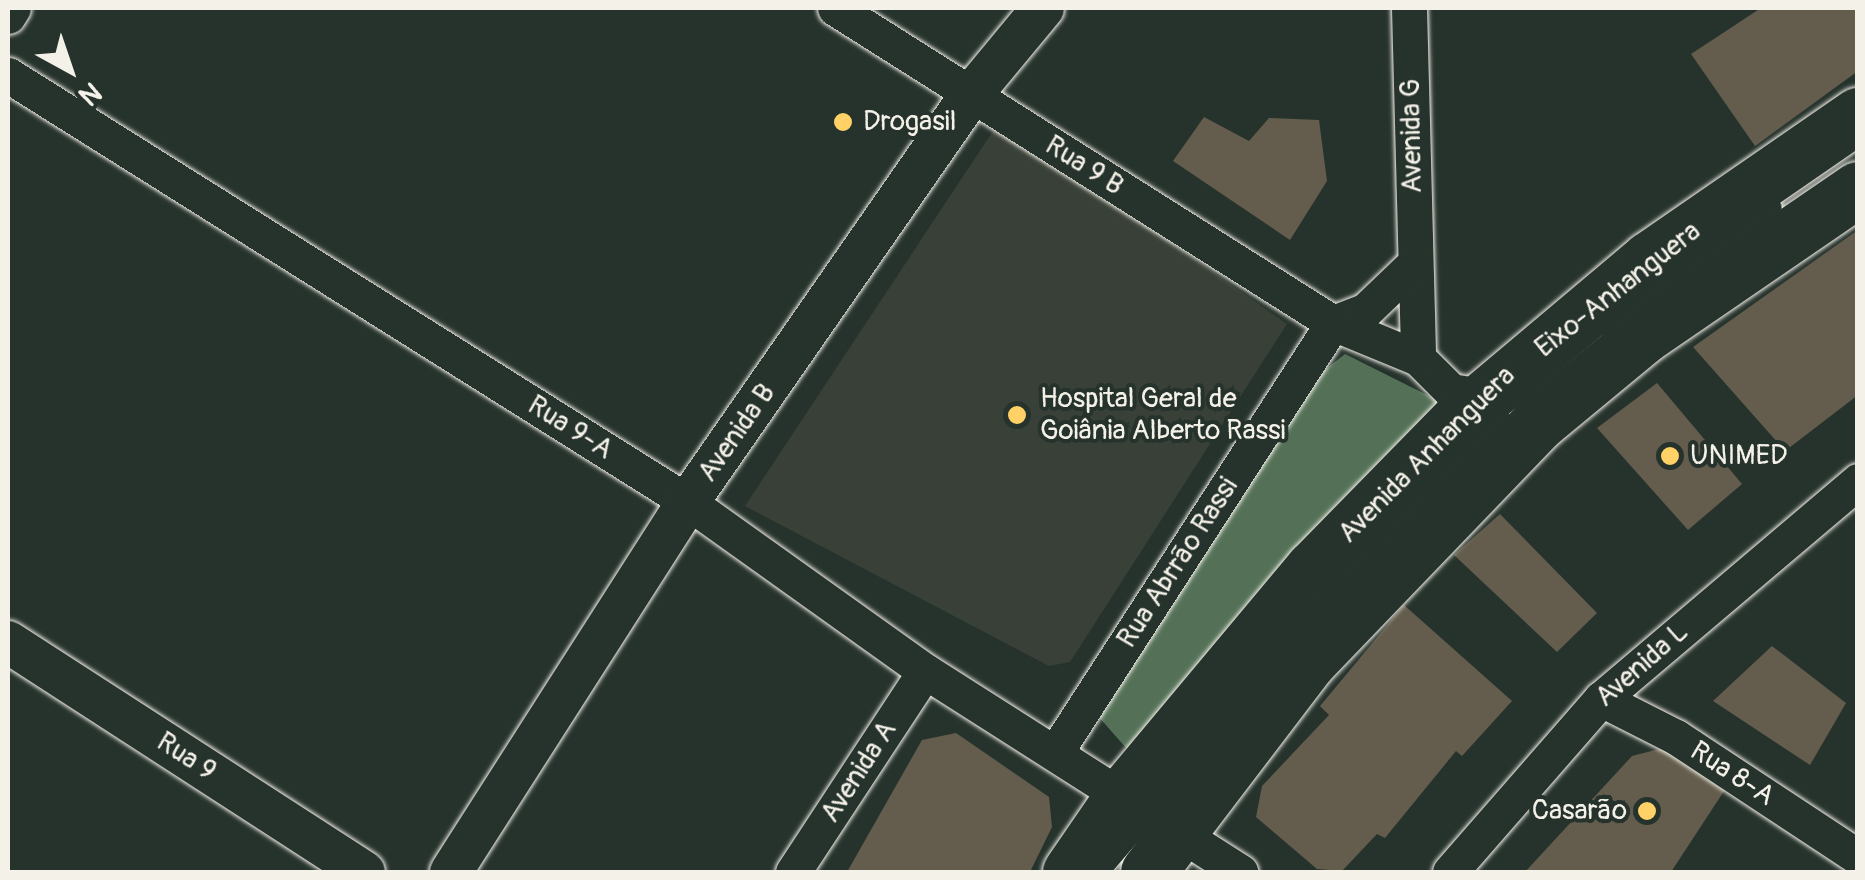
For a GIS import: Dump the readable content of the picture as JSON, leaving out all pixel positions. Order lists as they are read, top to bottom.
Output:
{
  "streets": {
    "main road": ["Avenida Anhanguera"],
    "street": [
      "Avenida G",
      "Rua 9 B",
      "Rua 9-A",
      "Avenida B",
      "Rua Abrrão Rassi",
      "Avenida L",
      "Rua 9",
      "Avenida A",
      "Rua 8-A"
    ],
    "lane": ["Eixo-Anhanguera"]
  },
  "crossings": [
    ["Avenida G", "Rua 9 B"],
    ["Rua 9 B", "Avenida B"],
    ["Rua 9 B", "Rua Abrrão Rassi"],
    ["Rua 9-A", "Avenida B"],
    ["Rua 9-A", "Avenida Anhanguera"],
    ["Rua 9-A", "Rua Abrrão Rassi"],
    ["Rua 9-A", "Avenida A"],
    ["Avenida L", "Rua 8-A"]
  ],
  "places": [
    "Drogasil",
    "Hospital Geral de Goiânia Alberto Rassi",
    "UNIMED",
    "Casarão"
  ],
  "north": "bottom right"
}
